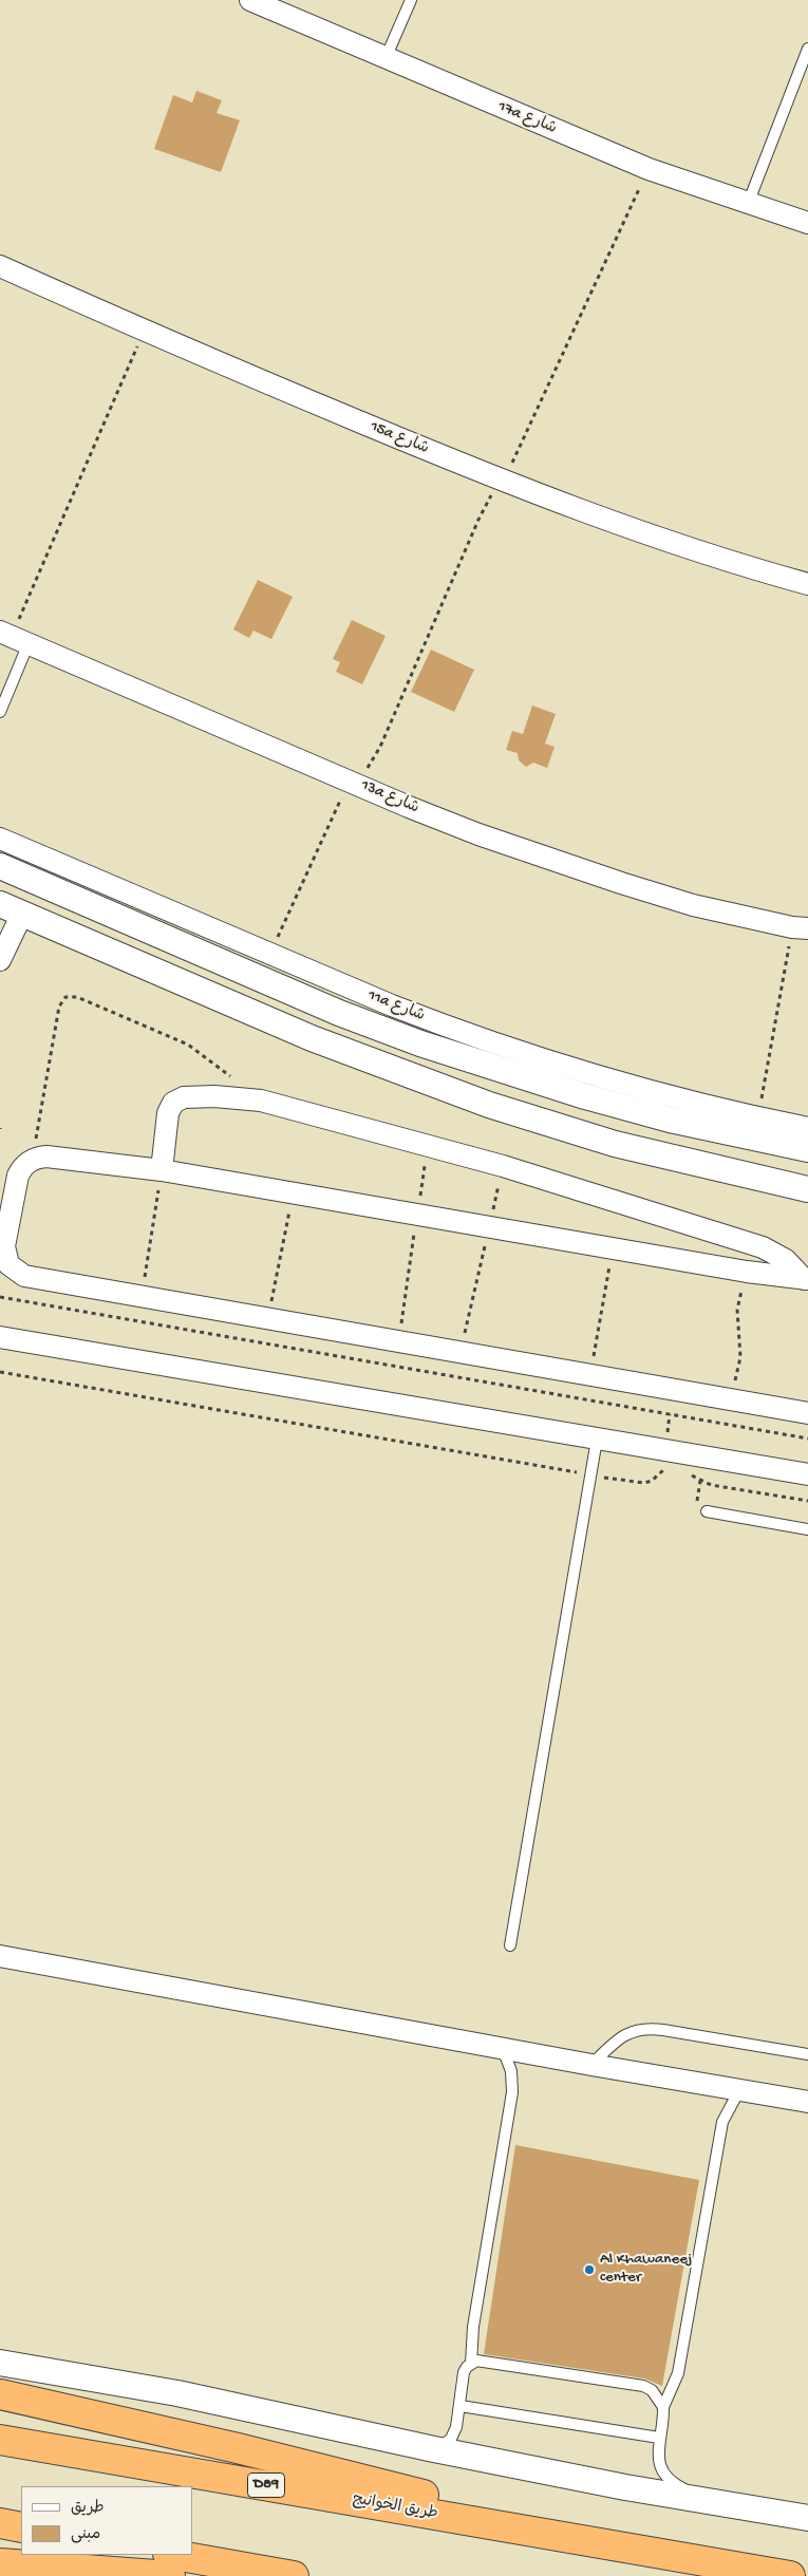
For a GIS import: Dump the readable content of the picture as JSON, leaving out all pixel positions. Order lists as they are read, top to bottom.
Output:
{
  "streets": {
    "highway": ["D89", "طريق الخوانيج"],
    "street": [
      "17a شارع",
      "15a شارع",
      "13a شارع",
      "11a شارع"
    ]
  },
  "places": ["Al Khawaneej center"],
  "legend": ["طريق", "مبنى"]
}
